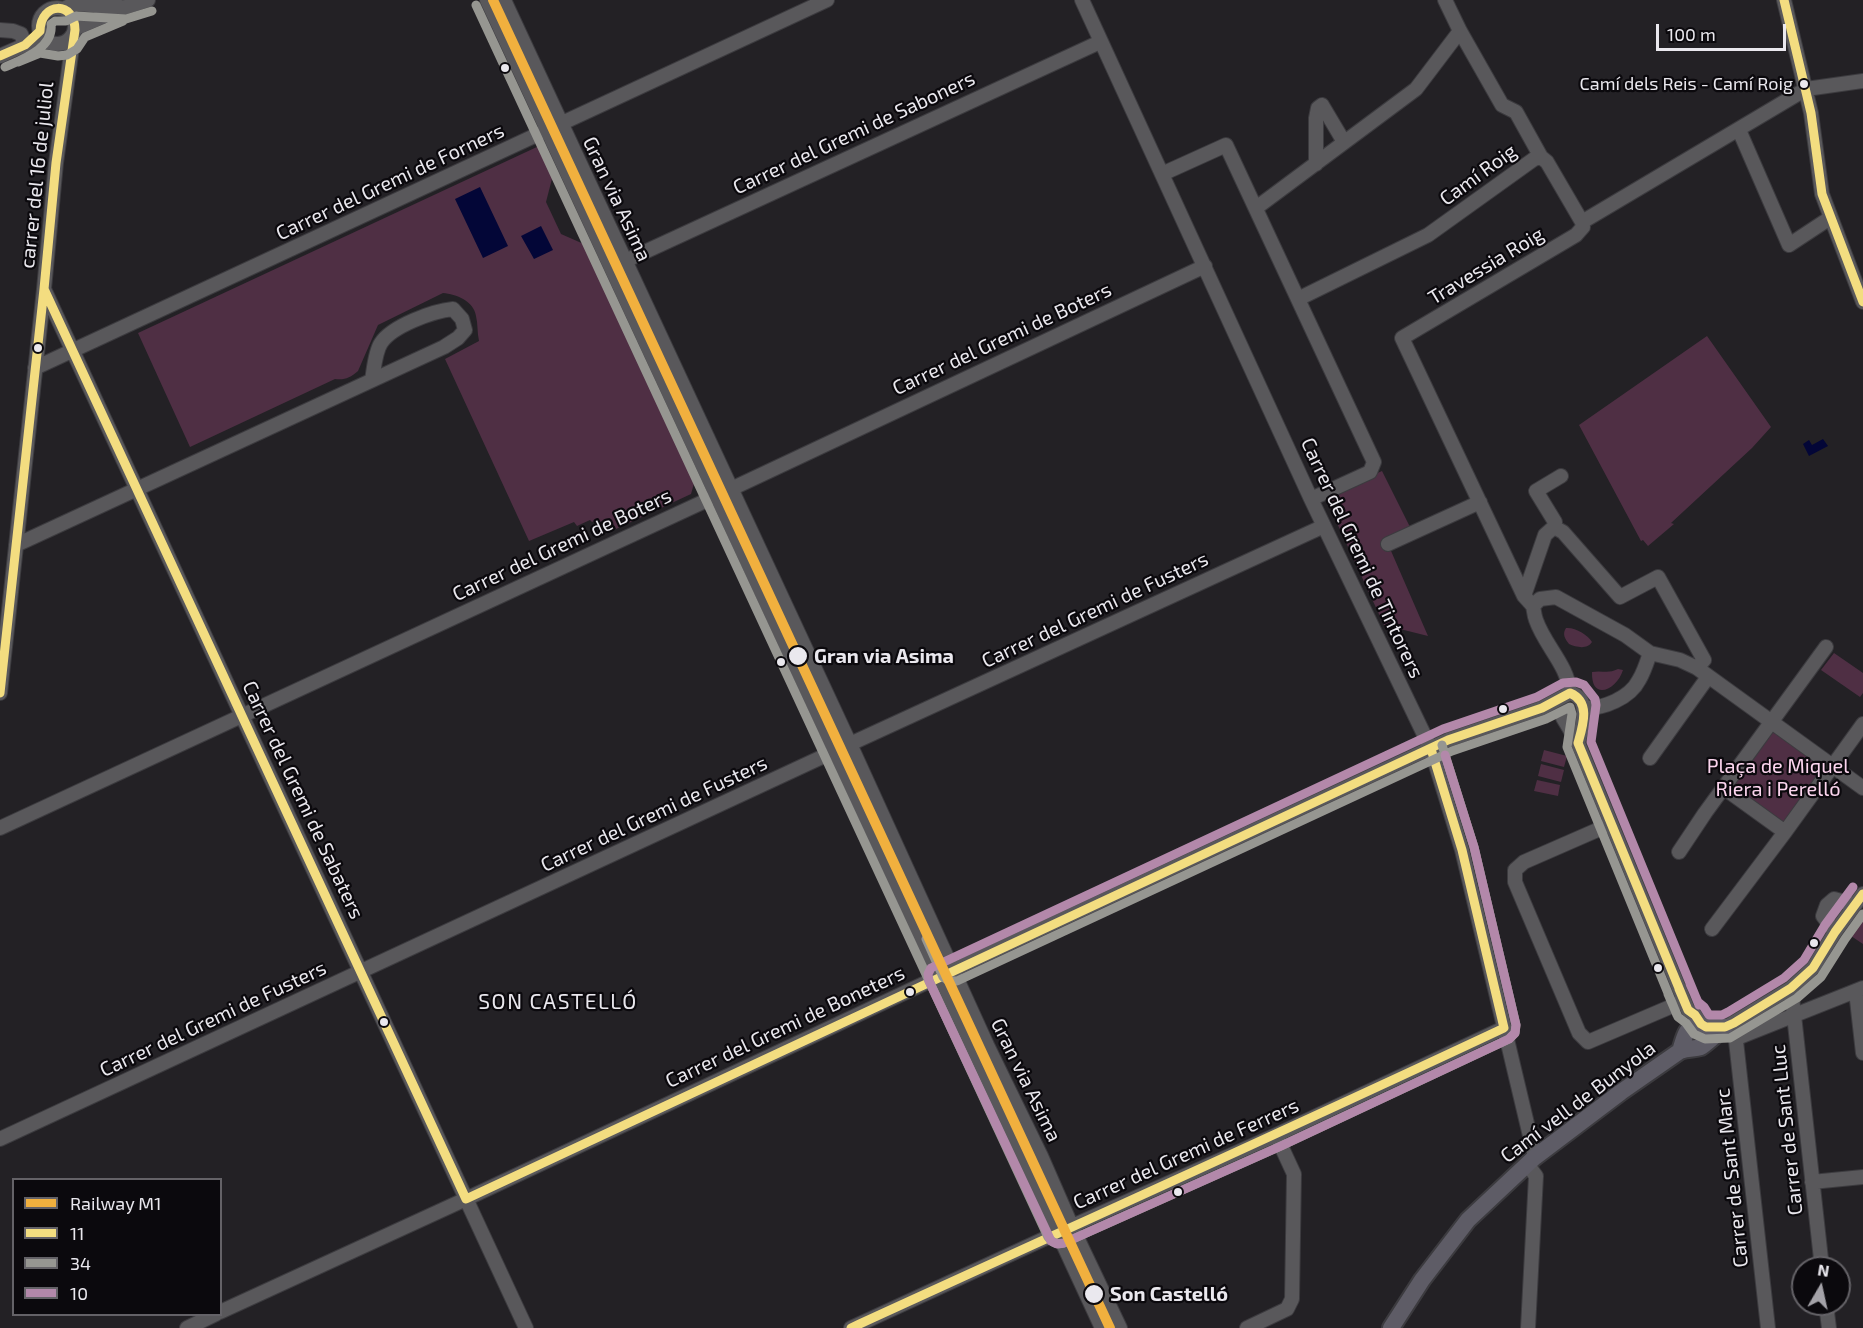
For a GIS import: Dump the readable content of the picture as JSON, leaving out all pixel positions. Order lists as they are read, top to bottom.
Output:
{
  "streets": {
    "main road": ["Camí vell de Bunyola"],
    "street": [
      "Carrer del Gremi de Saboners",
      "carrer del 16 de juliol",
      "Camí Roig",
      "Carrer del Gremi de Forners",
      "Gran via Asima",
      "Travessia Roig",
      "Carrer del Gremi de Boters",
      "Carrer del Gremi de Tintorers",
      "Carrer del Gremi de Fusters",
      "Carrer del Gremi de Sabaters",
      "Carrer del Gremi de Boneters",
      "Carrer de Sant Lluc",
      "Carrer del Gremi de Ferrers",
      "Carrer de Sant Marc"
    ]
  },
  "crossings": [
    ["Carrer del Gremi de Saboners", "Gran via Asima"],
    ["Carrer del Gremi de Saboners", "Carrer del Gremi de Tintorers"],
    ["carrer del 16 de juliol", "Carrer del Gremi de Forners"],
    ["carrer del 16 de juliol", "Carrer del Gremi de Sabaters"],
    ["Camí Roig", "Travessia Roig"],
    ["Carrer del Gremi de Forners", "Gran via Asima"],
    ["Carrer del Gremi de Forners", "Carrer del Gremi de Sabaters"],
    ["Gran via Asima", "Carrer del Gremi de Boters"],
    ["Gran via Asima", "Carrer del Gremi de Fusters"],
    ["Gran via Asima", "Carrer del Gremi de Boneters"],
    ["Gran via Asima", "Carrer del Gremi de Ferrers"],
    ["Carrer del Gremi de Boters", "Carrer del Gremi de Tintorers"],
    ["Carrer del Gremi de Boters", "Carrer del Gremi de Sabaters"],
    ["Carrer del Gremi de Tintorers", "Carrer del Gremi de Fusters"],
    ["Carrer del Gremi de Tintorers", "Carrer del Gremi de Boneters"],
    ["Carrer del Gremi de Tintorers", "Camí vell de Bunyola"],
    ["Carrer del Gremi de Tintorers", "Carrer del Gremi de Ferrers"],
    ["Carrer del Gremi de Fusters", "Carrer del Gremi de Sabaters"],
    ["Carrer del Gremi de Sabaters", "Carrer del Gremi de Boneters"],
    ["Camí vell de Bunyola", "Carrer de Sant Marc"]
  ],
  "districts": ["SON CASTELLÓ"],
  "parks": ["Plaça de Miquel Riera i Perelló"],
  "places": ["Camí dels Reis - Camí Roig", "Gran via Asima", "Son Castelló"],
  "lines": [
    "rail line M1",
    "transit line 11",
    "transit line 34",
    "transit line 10"
  ],
  "legend": [
    "Railway M1",
    "11",
    "34",
    "10"
  ],
  "scale_bar": "100 m",
  "north": "top"
}
